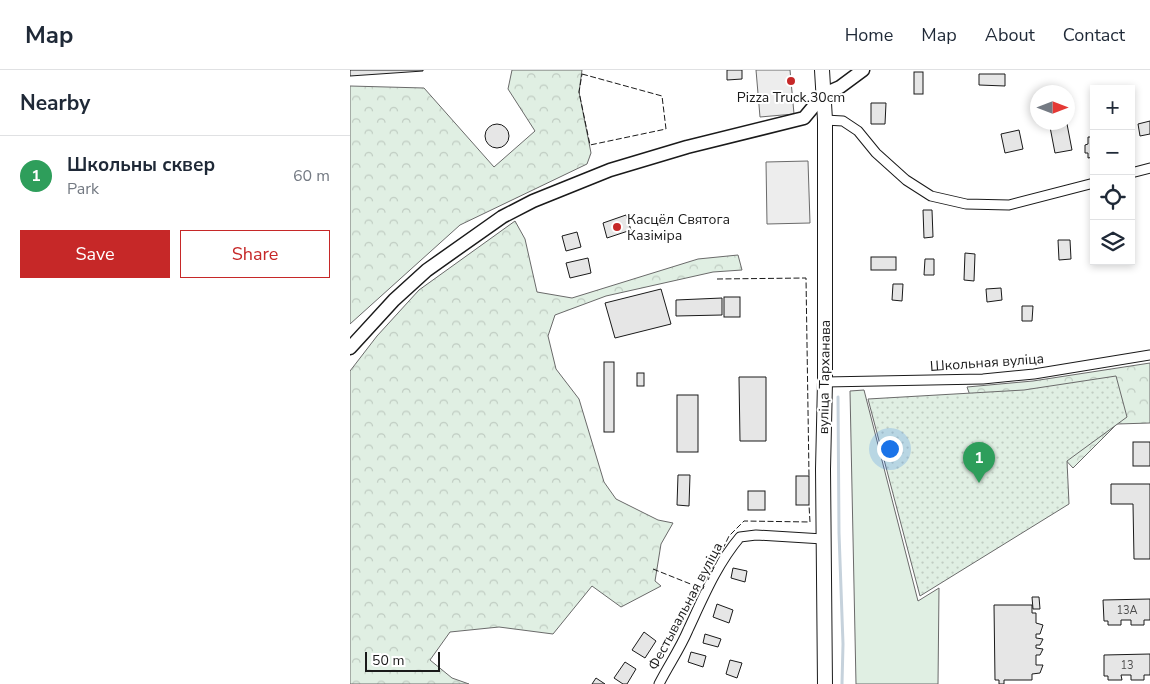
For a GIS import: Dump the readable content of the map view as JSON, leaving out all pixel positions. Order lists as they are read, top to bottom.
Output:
{
  "streets": {
    "main road": ["вуліца Тарханава"],
    "street": ["Школьная вуліца", "Фестывальная вуліца"]
  },
  "crossings": [
    ["Школьная вуліца", "вуліца Тарханава"],
    ["вуліца Тарханава", "Фестывальная вуліца"]
  ],
  "places": ["Pizza Truck.30cm", "Касцёл Святога Казіміра"],
  "house_numbers": ["13А", "13"],
  "scale_bar": "50 m",
  "north": "right",
  "page": {
    "header": "Map",
    "nav": [
      "Home",
      "Map",
      "About",
      "Contact"
    ],
    "heading": "Nearby",
    "map_buttons": ["+", "−"],
    "list": [
      {
        "mark": "1",
        "name": "Школьны сквер",
        "note": "Park",
        "value": "60 m"
      }
    ],
    "buttons": ["Save", "Share"],
    "pins": "1",
    "scale": "50 m"
  }
}
